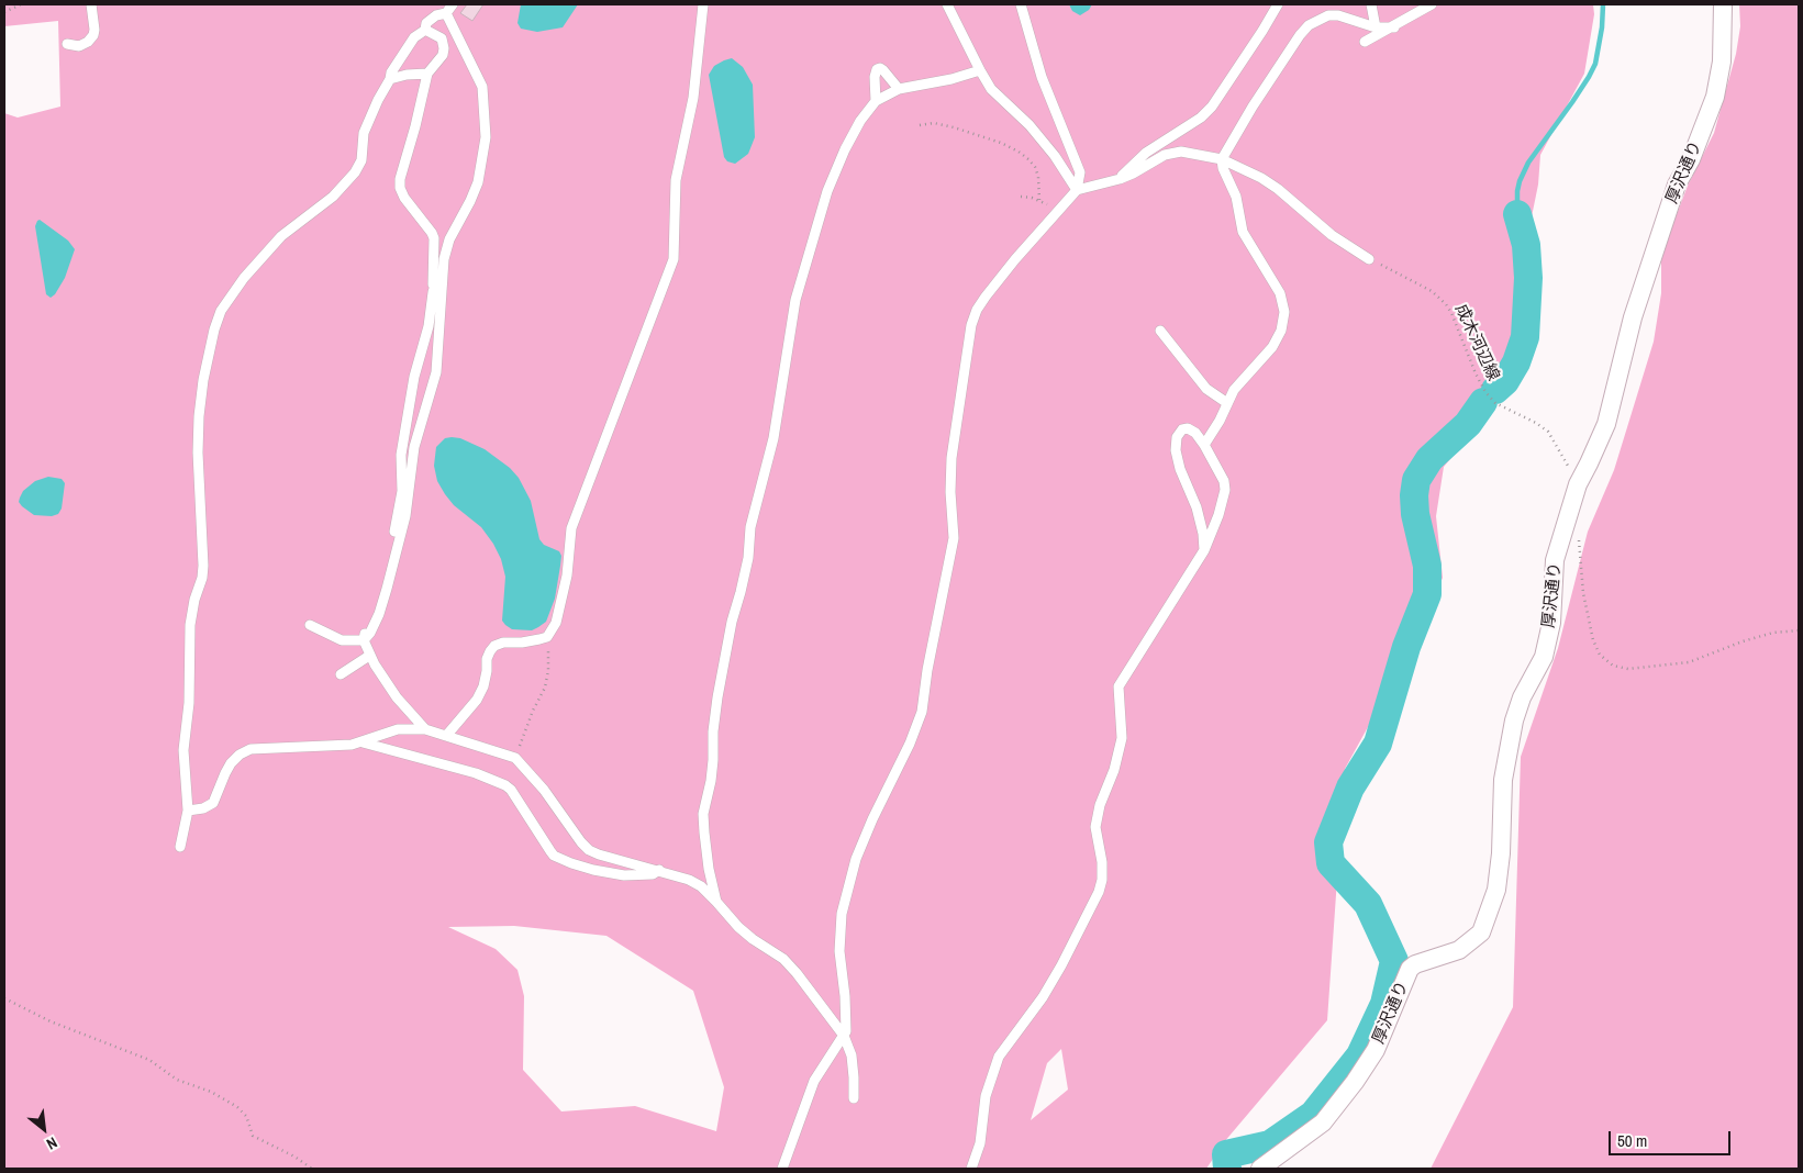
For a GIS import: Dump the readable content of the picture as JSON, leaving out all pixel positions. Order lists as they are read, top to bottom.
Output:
{
  "streets": {
    "street": ["厚沢通り"],
    "path": ["成木河辺線"]
  },
  "crossings": [
    ["厚沢通り", "成木河辺線"]
  ],
  "scale_bar": "50 m",
  "north": "bottom right"
}
